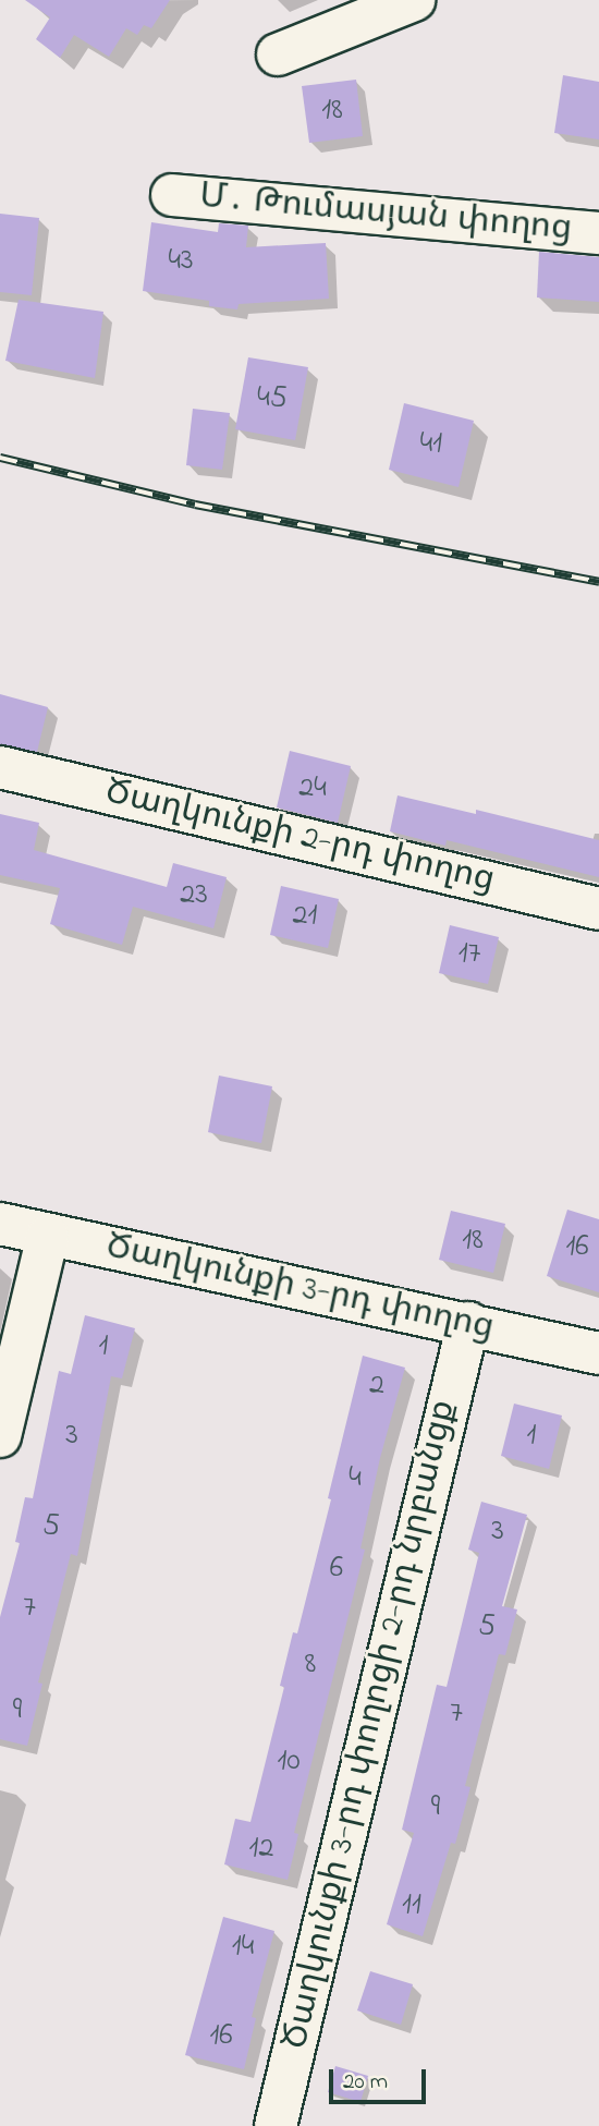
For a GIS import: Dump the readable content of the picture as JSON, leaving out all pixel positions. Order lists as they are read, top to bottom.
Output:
{
  "streets": {
    "street": [
      "Մ․ Թումասյան փողոց",
      "Ծաղկունքի 2-րդ փողոց",
      "Ծաղկունքի 3-րդ փողոց",
      "Ծաղկունքի 3-րդ փողոցի 2-րդ նրբանցք"
    ]
  },
  "crossings": [
    ["Ծաղկունքի 3-րդ փողոց", "Ծաղկունքի 3-րդ փողոցի 2-րդ նրբանցք"]
  ],
  "house_numbers": [
    "18",
    "43",
    "45",
    "41",
    "24",
    "23",
    "21",
    "17",
    "18",
    "16",
    "1",
    "2",
    "3",
    "1",
    "4",
    "5",
    "3",
    "6",
    "7",
    "5",
    "8",
    "9",
    "7",
    "10",
    "9",
    "12",
    "11",
    "14",
    "16"
  ],
  "scale_bar": "20 m"
}
